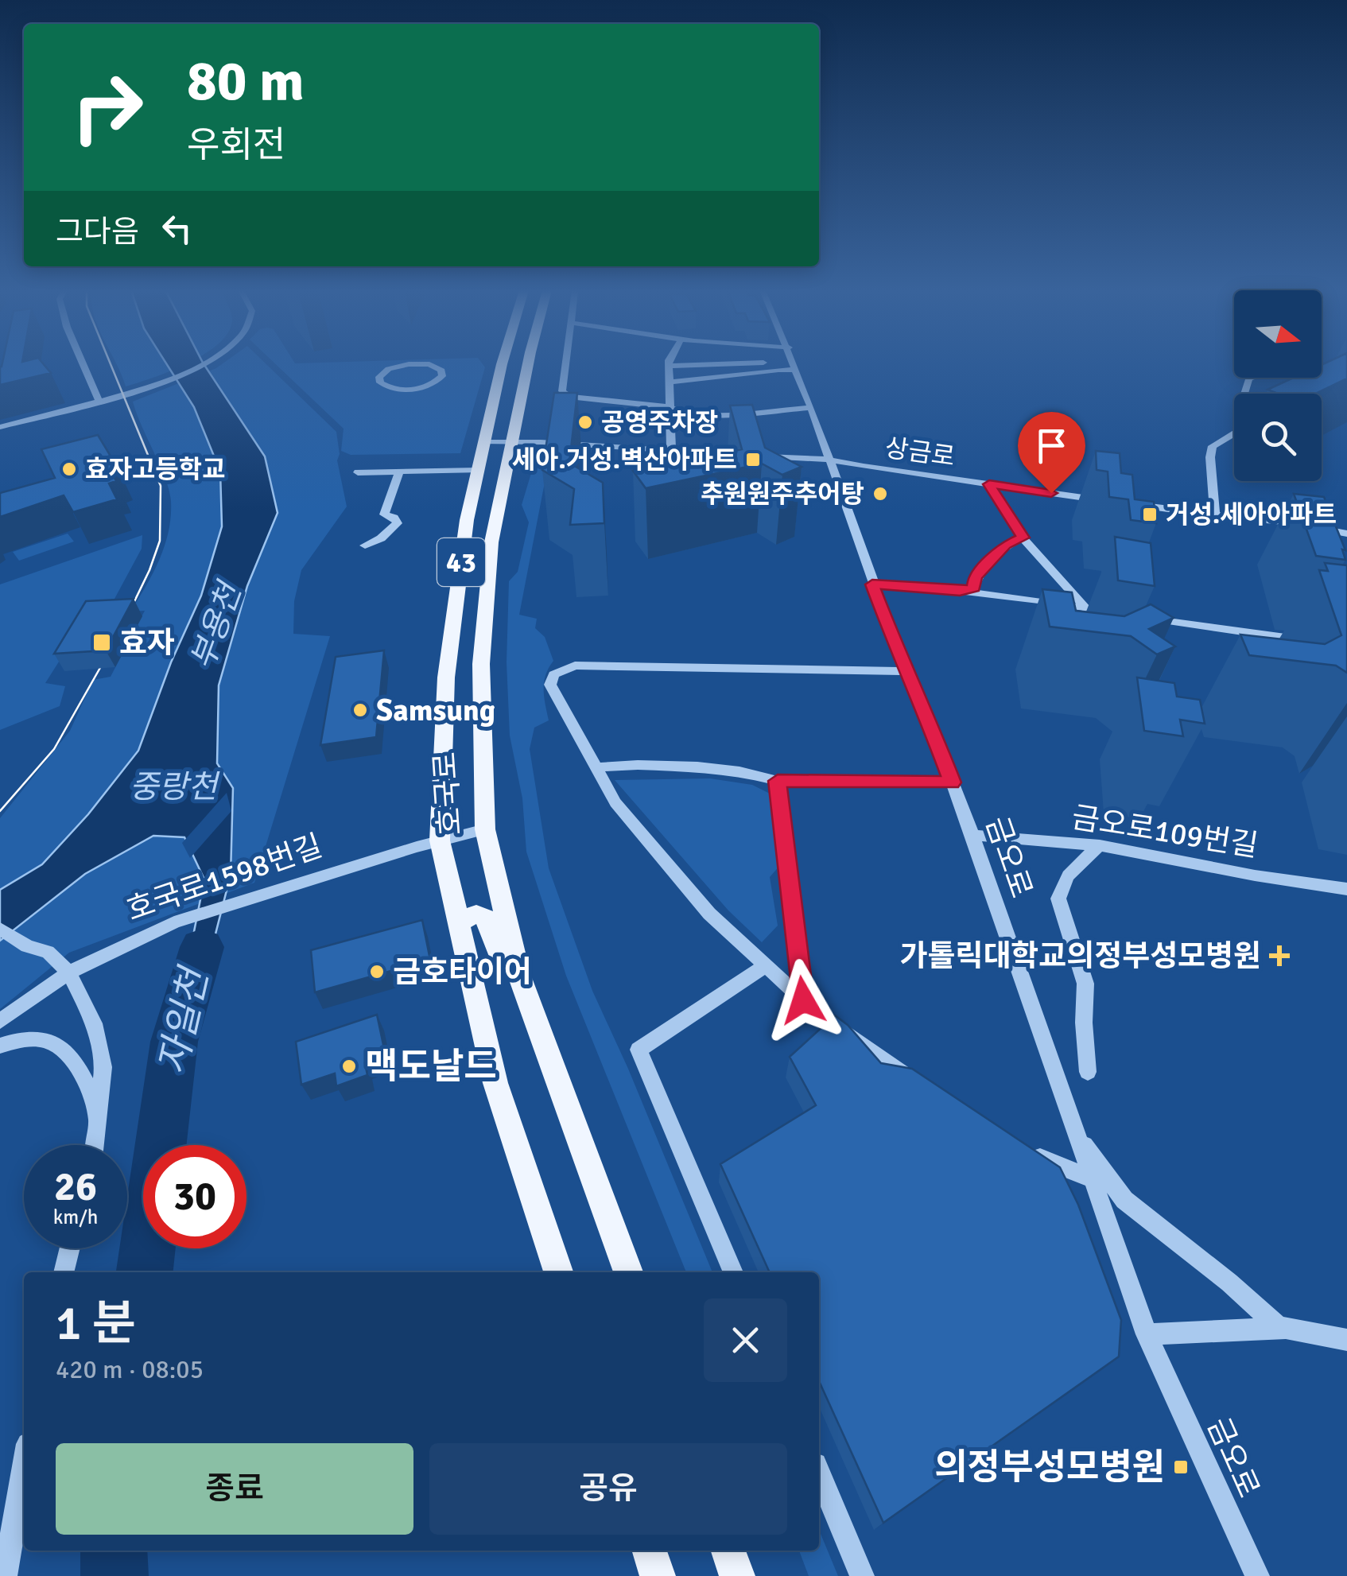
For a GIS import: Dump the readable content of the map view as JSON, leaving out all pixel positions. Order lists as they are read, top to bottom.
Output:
{
  "streets": {
    "main road": ["43", "호국로"],
    "street": [
      "상금로",
      "금오로109번길",
      "금오로",
      "호국로1598번길"
    ]
  },
  "crossings": [
    ["상금로", "호국로"],
    ["상금로", "금오로"],
    ["호국로", "호국로1598번길"],
    ["금오로109번길", "금오로"]
  ],
  "water": ["부용천", "중랑천", "자일천"],
  "places": {
    "other": [
      "공영주차장",
      "효자고등학교",
      "추원원주추어탕",
      "Samsung",
      "금호타이어",
      "맥도날드"
    ],
    "transit": [
      "세아.거성.벽산아파트",
      "거성.세아아파트",
      "효자",
      "의정부성모병원"
    ],
    "health": ["가톨릭대학교의정부성모병원"]
  },
  "north": "right",
  "page": {
    "turn": ["80 m", "우회전"],
    "then": "그다음",
    "speed": "26 km/h",
    "limit": "30",
    "heading": ["1 분", "420 m · 08:05"],
    "buttons": ["종료", "공유"]
  }
}
